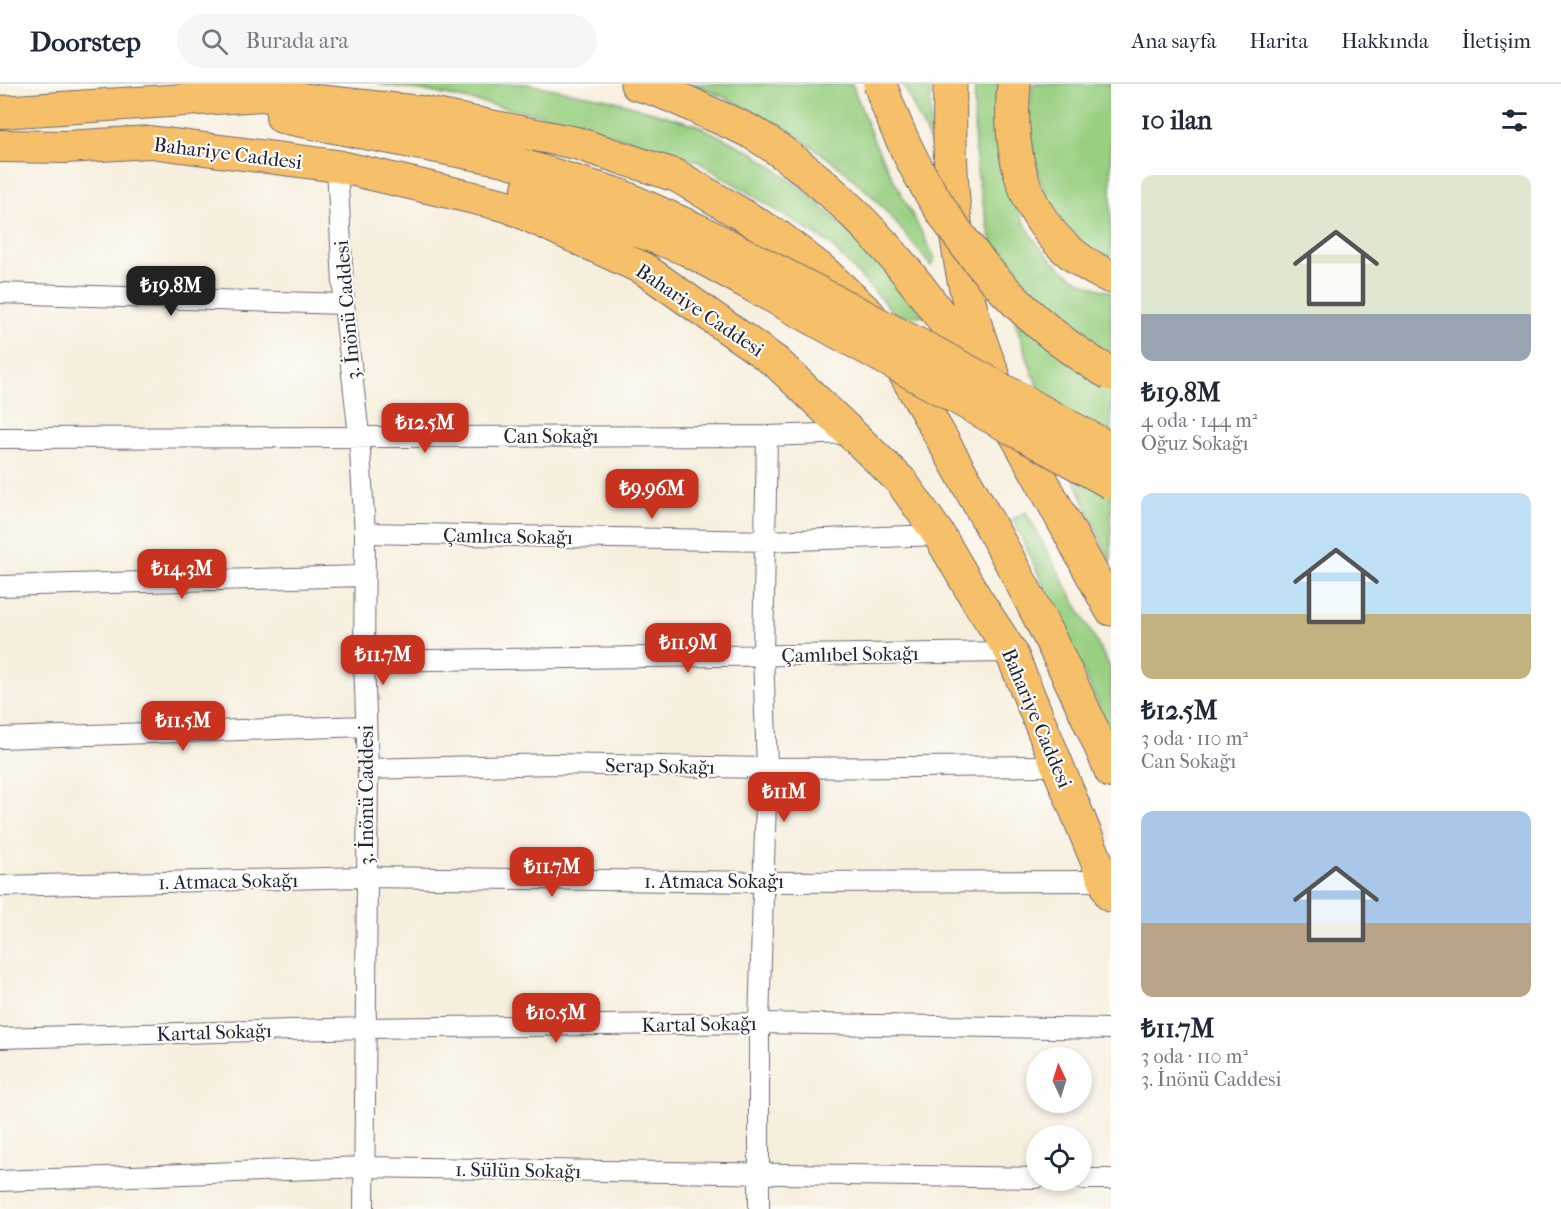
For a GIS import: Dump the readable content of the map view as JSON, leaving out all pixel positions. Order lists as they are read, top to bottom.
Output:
{
  "streets": {
    "main road": ["Bahariye Caddesi"],
    "street": [
      "3. İnönü Caddesi",
      "Can Sokağı",
      "Çamlıca Sokağı",
      "Çamlıbel Sokağı",
      "Serap Sokağı",
      "1. Atmaca Sokağı",
      "Kartal Sokağı",
      "1. Sülün Sokağı"
    ]
  },
  "crossings": [
    ["Bahariye Caddesi", "3. İnönü Caddesi"],
    ["Bahariye Caddesi", "Can Sokağı"],
    ["Bahariye Caddesi", "Çamlıca Sokağı"],
    ["Bahariye Caddesi", "Çamlıbel Sokağı"],
    ["Bahariye Caddesi", "Serap Sokağı"],
    ["Bahariye Caddesi", "1. Atmaca Sokağı"],
    ["3. İnönü Caddesi", "Can Sokağı"],
    ["3. İnönü Caddesi", "Çamlıca Sokağı"],
    ["3. İnönü Caddesi", "Çamlıbel Sokağı"],
    ["3. İnönü Caddesi", "Serap Sokağı"],
    ["3. İnönü Caddesi", "1. Atmaca Sokağı"],
    ["3. İnönü Caddesi", "Kartal Sokağı"],
    ["3. İnönü Caddesi", "1. Sülün Sokağı"]
  ],
  "north": "top",
  "page": {
    "header": "Doorstep",
    "search": "Burada ara",
    "nav": [
      "Ana sayfa",
      "Harita",
      "Hakkında",
      "İletişim"
    ],
    "heading": "10 ilan",
    "list": [
      {
        "name": "₺19.8M",
        "note": "4 oda · 144 m² · Oğuz Sokağı"
      },
      {
        "name": "₺12.5M",
        "note": "3 oda · 110 m² · Can Sokağı"
      },
      {
        "name": "₺11.7M",
        "note": "3 oda · 110 m² · 3. İnönü Caddesi"
      }
    ],
    "price": [
      "₺19.8M",
      "₺12.5M",
      "₺9.96M",
      "₺14.3M",
      "₺11.9M",
      "₺11.7M",
      "₺11.5M",
      "₺11M",
      "₺11.7M",
      "₺10.5M"
    ]
  }
}
